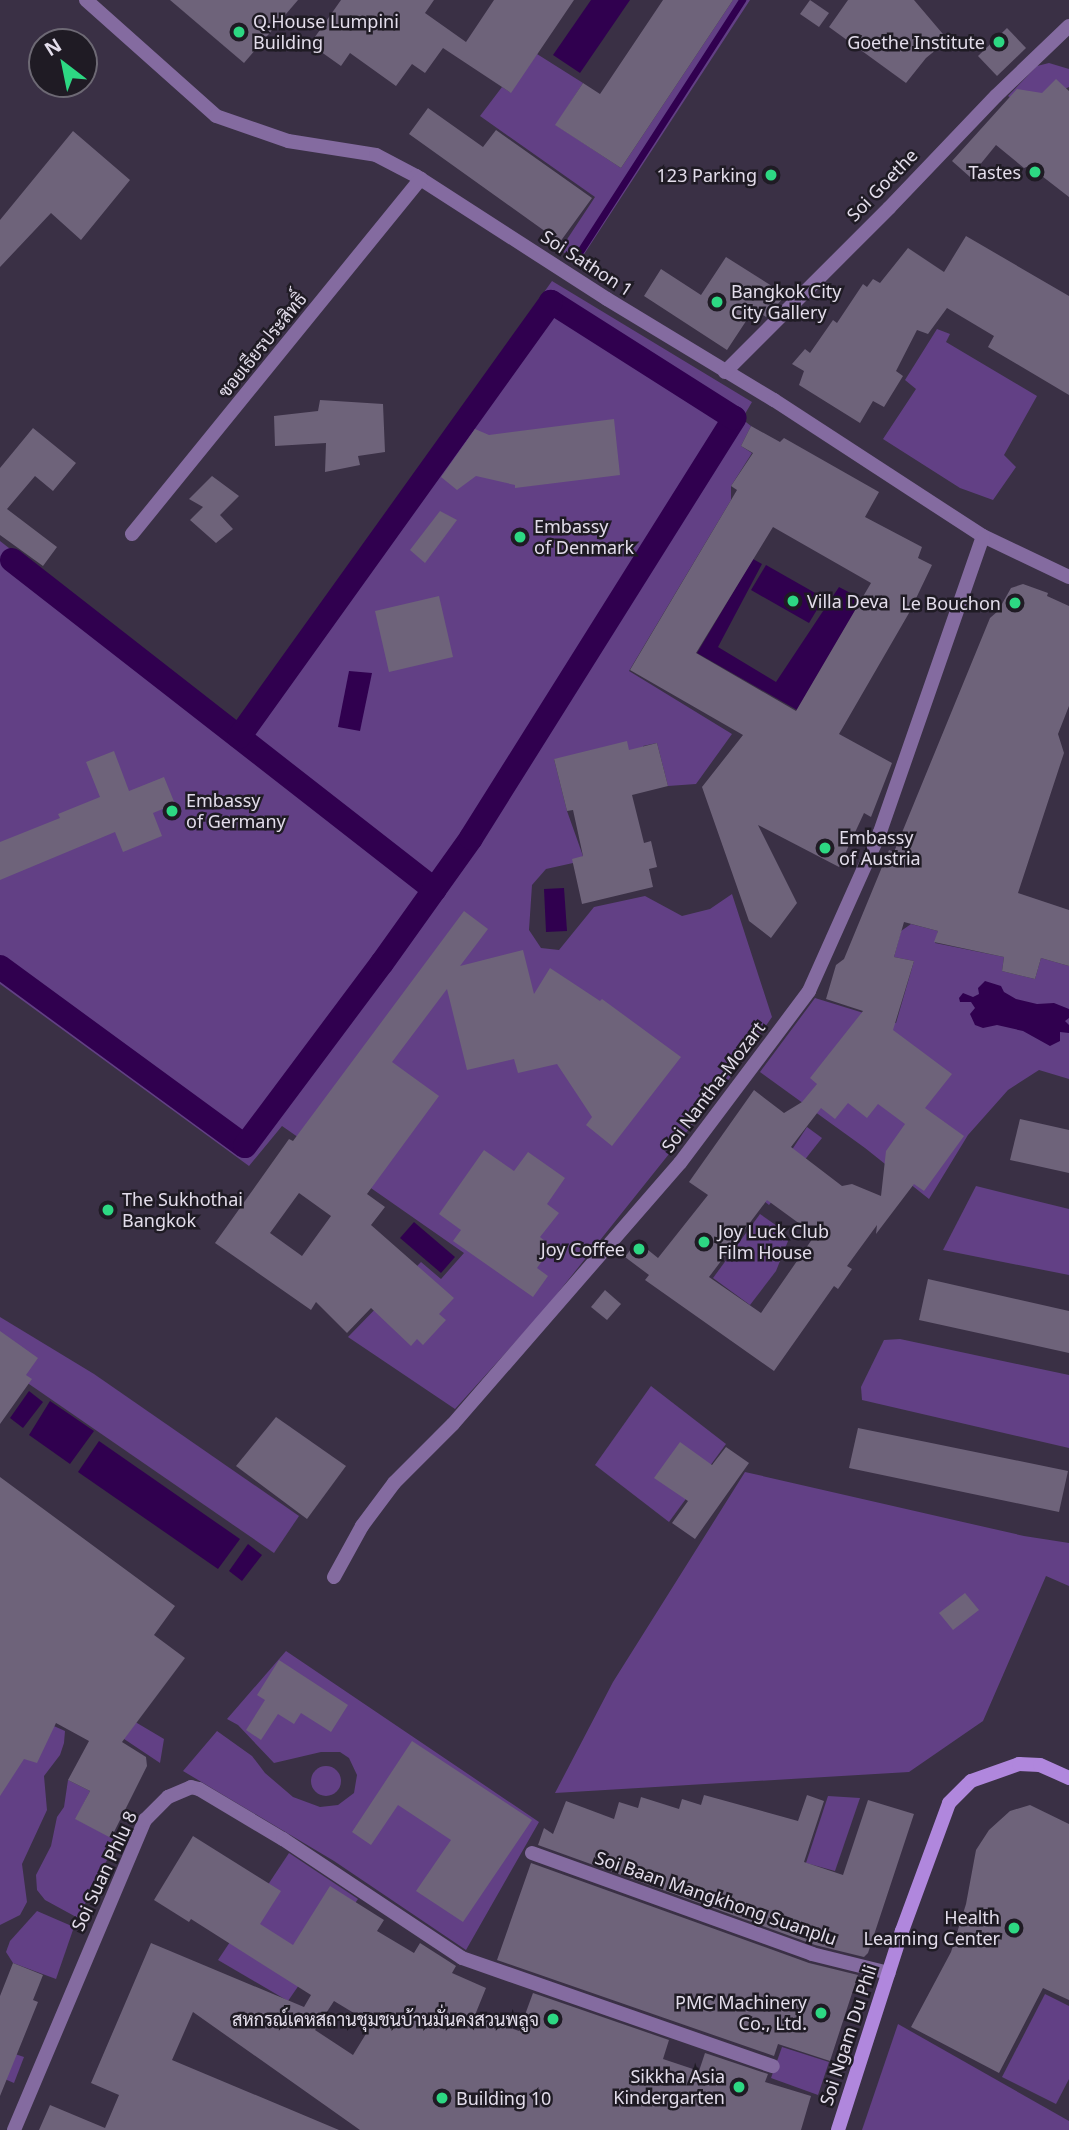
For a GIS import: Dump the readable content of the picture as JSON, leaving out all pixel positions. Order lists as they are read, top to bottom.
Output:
{
  "streets": {
    "street": [
      "Soi Goethe",
      "Soi Sathon 1",
      "ซอยเธียรประสิทธิ์",
      "Soi Nantha-Mozart",
      "Soi Suan Phlu 8",
      "Soi Baan Mangkhong Suanplu",
      "Soi Ngam Du Phli"
    ]
  },
  "crossings": [
    ["Soi Goethe", "Soi Sathon 1"],
    ["Soi Sathon 1", "ซอยเธียรประสิทธิ์"],
    ["Soi Sathon 1", "Soi Nantha-Mozart"],
    ["Soi Baan Mangkhong Suanplu", "Soi Ngam Du Phli"]
  ],
  "places": [
    "Q.House Lumpini Building",
    "Goethe Institute",
    "Tastes",
    "123 Parking",
    "Bangkok City City Gallery",
    "Embassy of Denmark",
    "Villa Deva",
    "Le Bouchon",
    "Embassy of Germany",
    "Embassy of Austria",
    "The Sukhothai Bangkok",
    "Joy Luck Club Film House",
    "Joy Coffee",
    "Health Learning Center",
    "PMC Machinery Co., Ltd.",
    "สหกรณ์เคหสถานชุมชนบ้านมั่นคงสวนพลูจ",
    "Sikkha Asia Kindergarten",
    "Building 10"
  ],
  "north": "top left"
}
